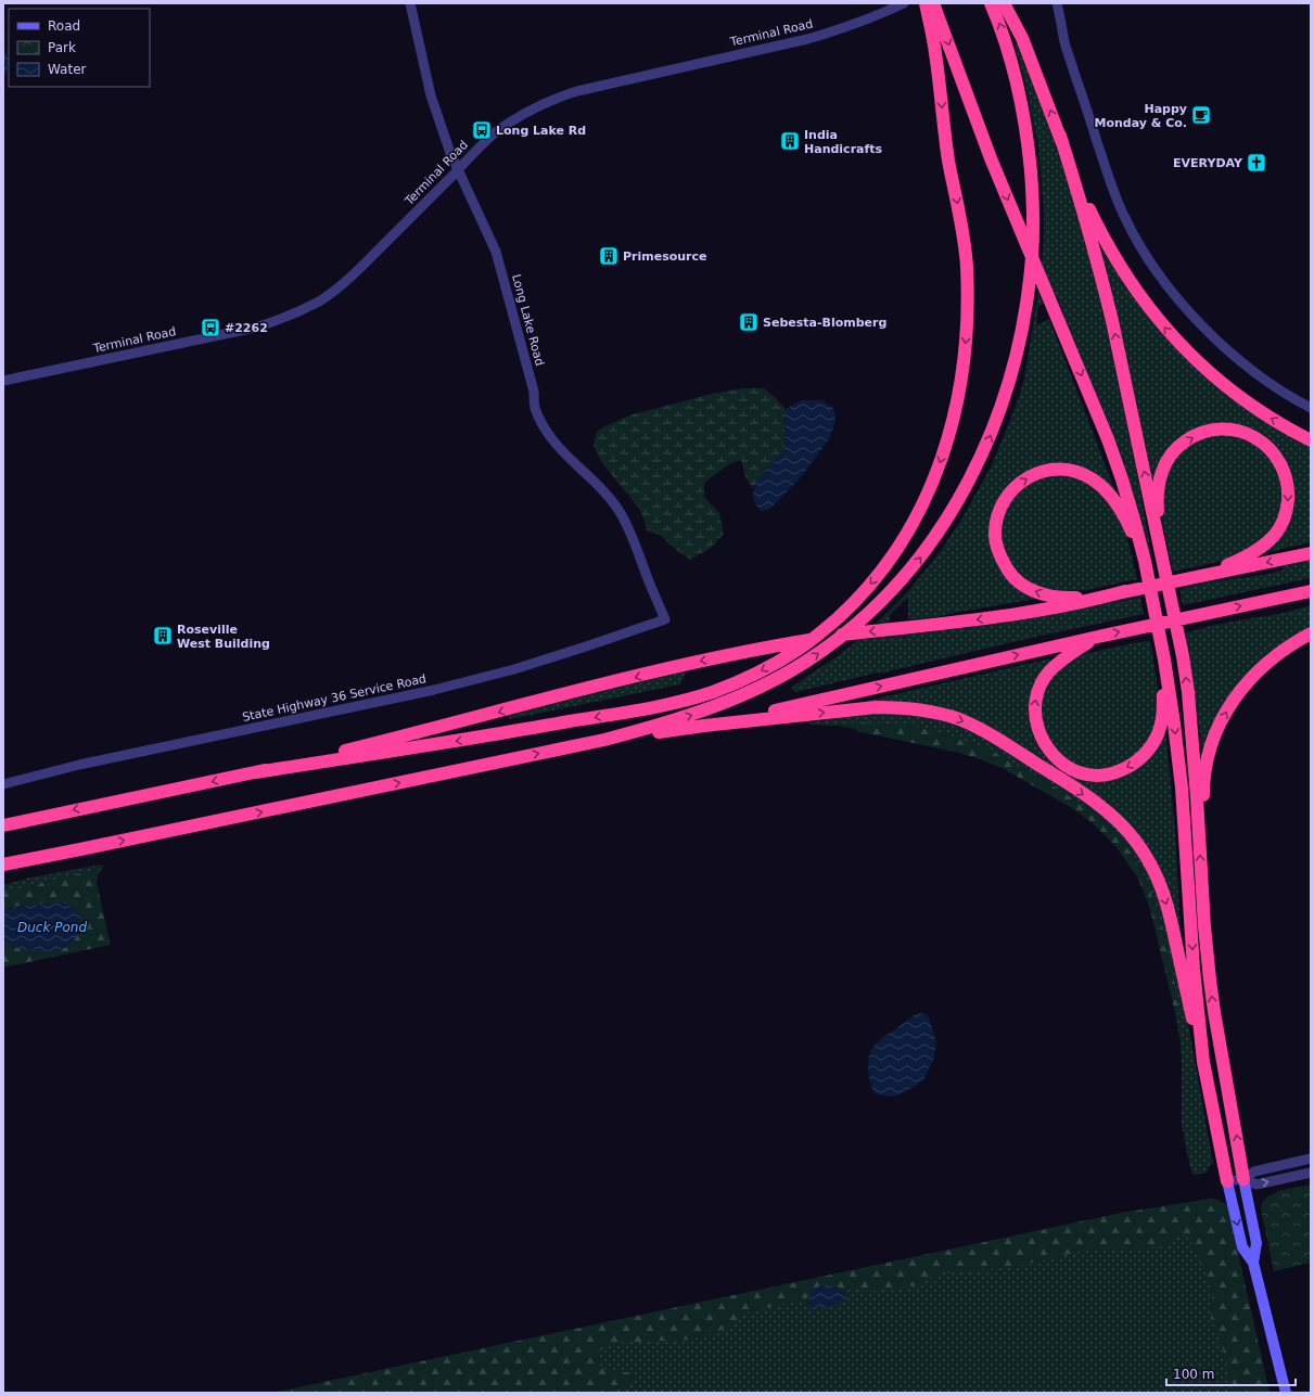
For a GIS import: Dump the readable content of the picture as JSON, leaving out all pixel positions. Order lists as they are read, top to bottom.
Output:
{
  "streets": {
    "street": ["Terminal Road", "Long Lake Road", "State Highway 36 Service Road"]
  },
  "crossings": [
    ["Terminal Road", "Long Lake Road"],
    ["Long Lake Road", "State Highway 36 Service Road"]
  ],
  "water": ["Duck Pond"],
  "places": {
    "cafe": ["Happy Monday & Co."],
    "bus stop": ["Long Lake Rd", "#2262"],
    "building": [
      "India Handicrafts",
      "Primesource",
      "Sebesta-Blomberg",
      "Roseville West Building"
    ],
    "church": ["EVERYDAY"]
  },
  "legend": ["Road", "Park", "Water"],
  "scale_bar": "100 m"
}
